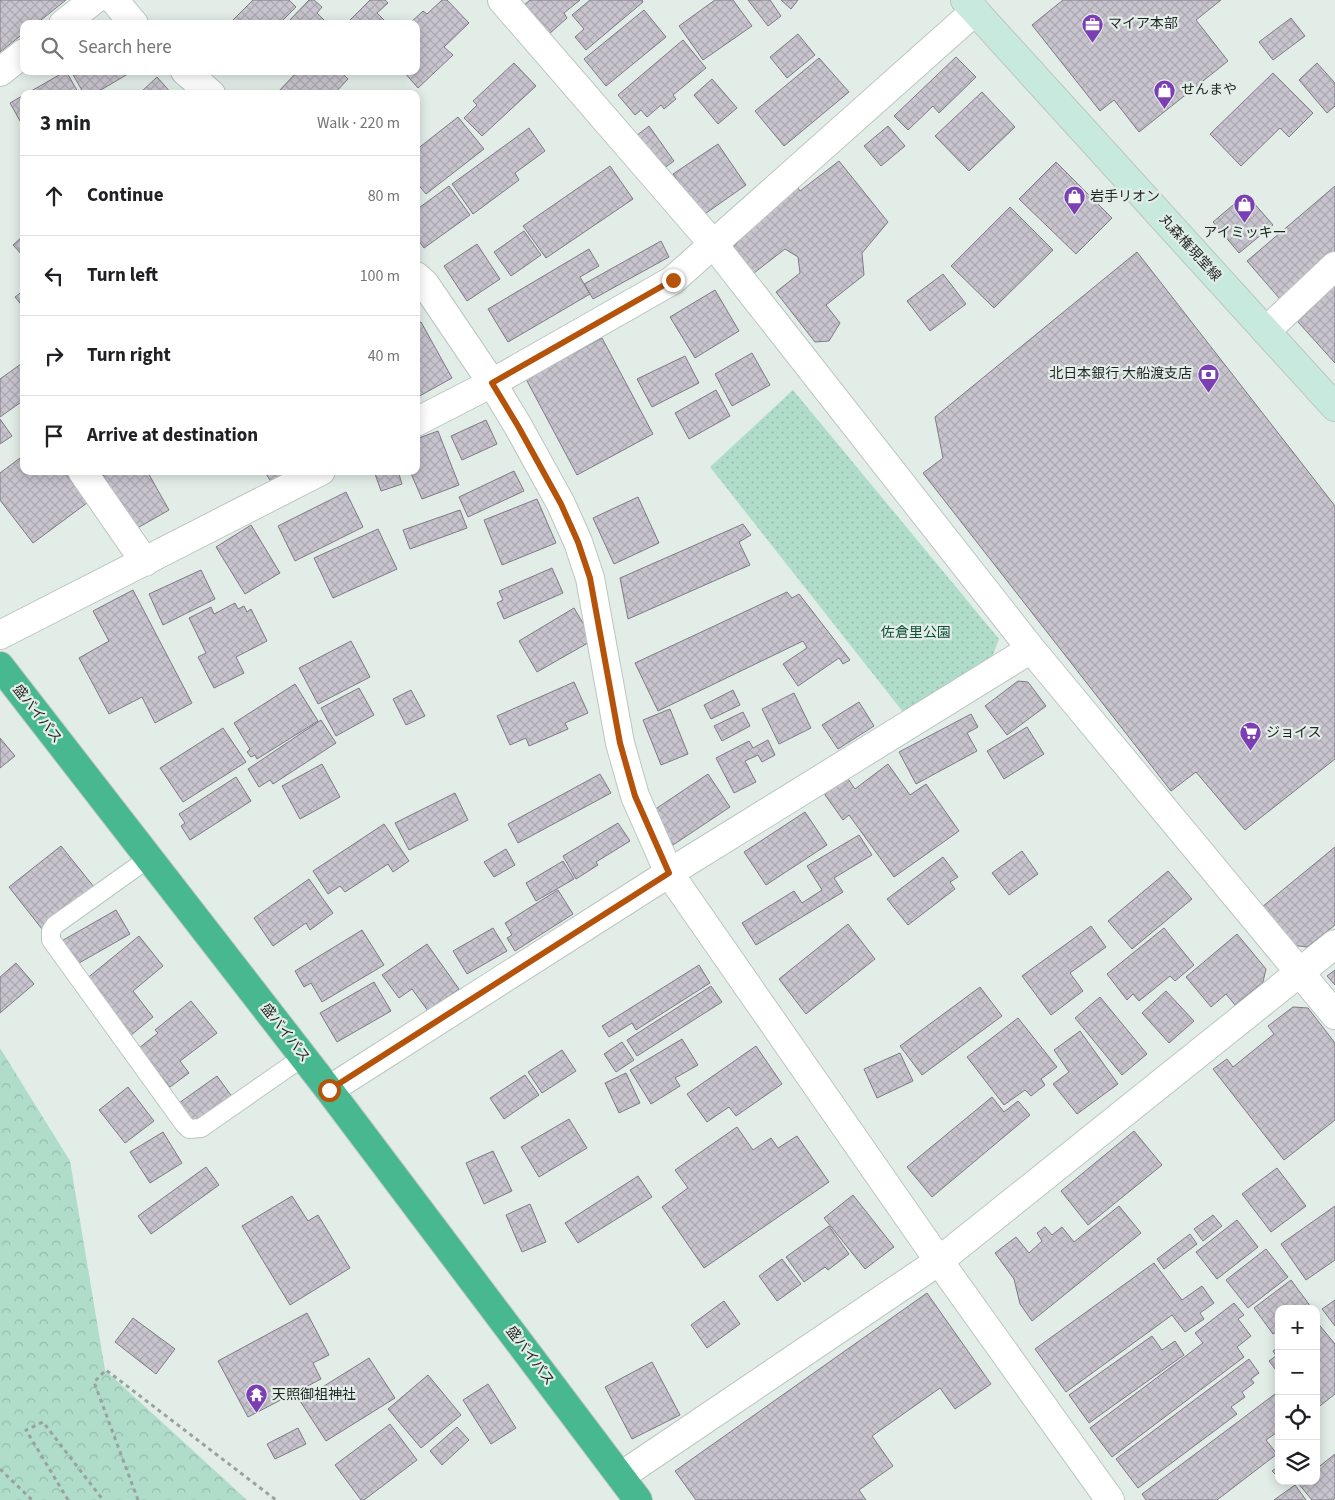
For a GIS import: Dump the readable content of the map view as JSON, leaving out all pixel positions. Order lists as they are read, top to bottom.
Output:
{
  "streets": {
    "highway": ["盛バイパス"],
    "main road": ["丸森権現堂線"]
  },
  "parks": ["佐倉里公園"],
  "places": {
    "office": ["マイア本部"],
    "shop": ["せんまや", "岩手リオン", "アイミッキー"],
    "bank": ["北日本銀行 大船渡支店"],
    "supermarket": ["ジョイス"],
    "temple": ["天照御祖神社"]
  },
  "page": {
    "search": "Search here",
    "heading": ["3 min", "Walk · 220 m"],
    "list": [
      ["Continue", "80 m"],
      ["Turn left", "100 m"],
      ["Turn right", "40 m"],
      "Arrive at destination"
    ],
    "map_buttons": ["+", "−"]
  }
}
